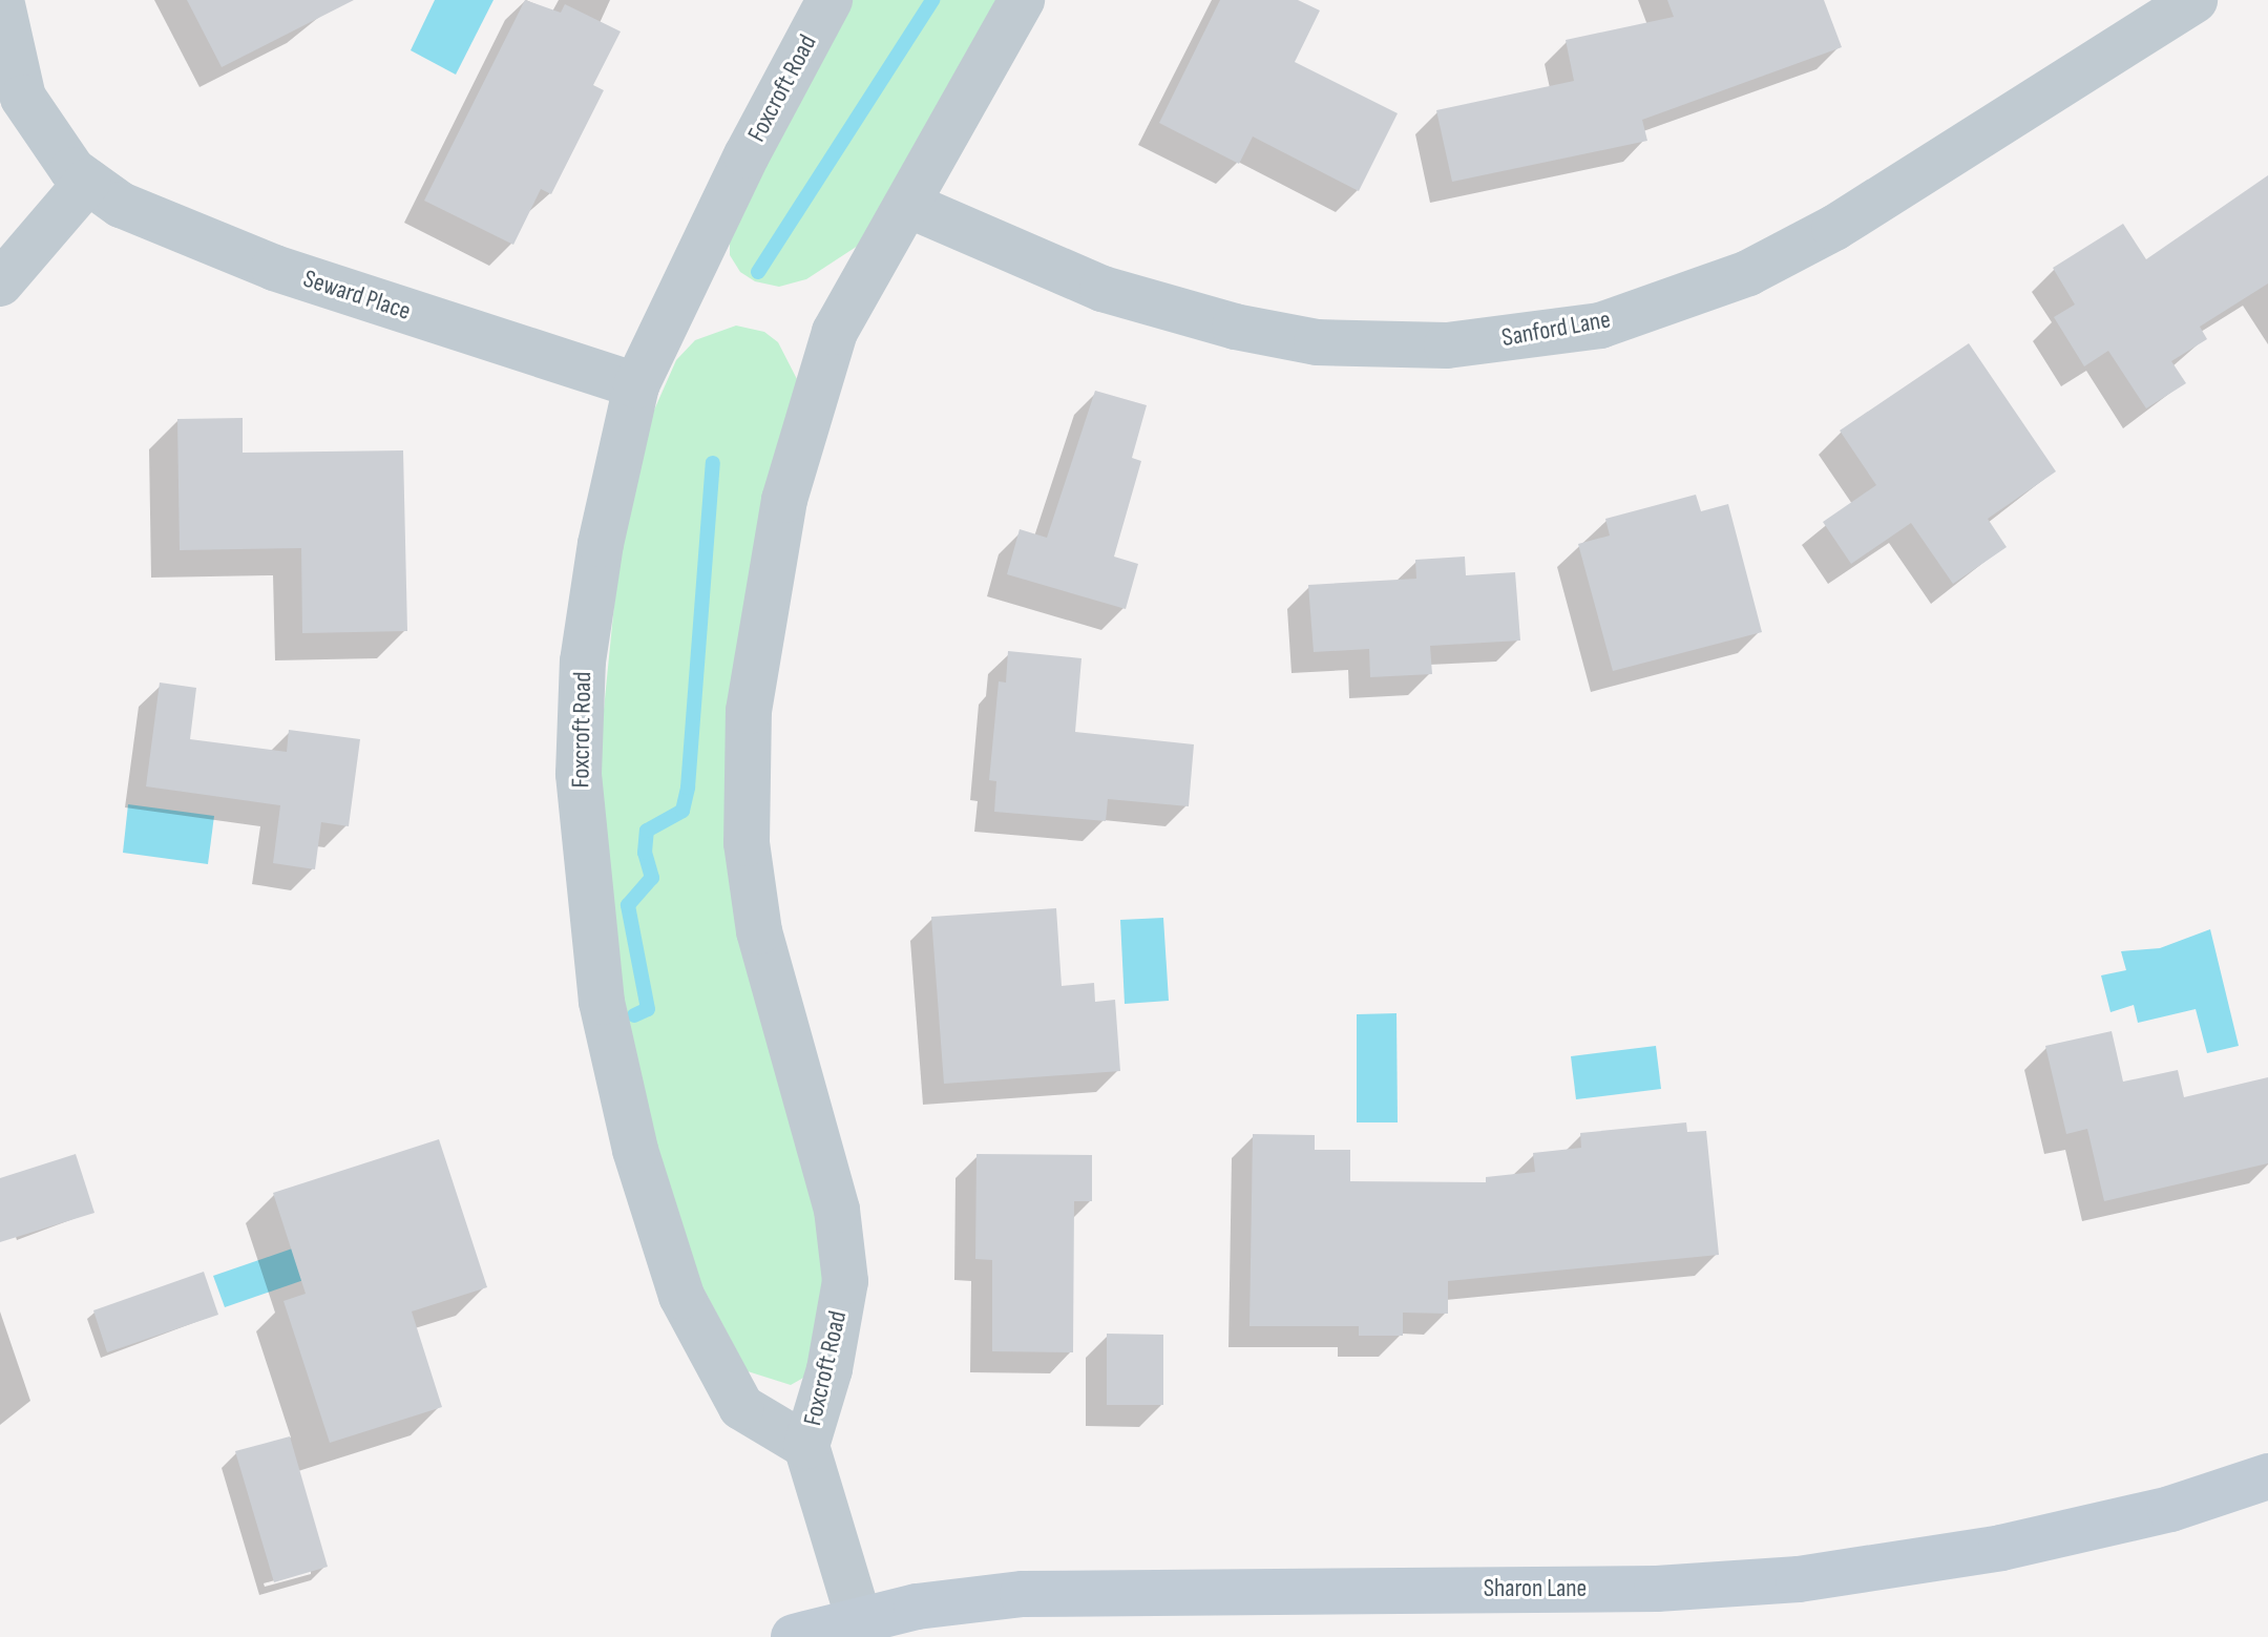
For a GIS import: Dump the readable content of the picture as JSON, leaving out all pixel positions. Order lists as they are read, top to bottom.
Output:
{
  "streets": {
    "main road": ["Sharon Lane"],
    "street": ["Foxcroft Road", "Seward Place", "Sanford Lane"]
  },
  "crossings": [
    ["Foxcroft Road", "Seward Place"],
    ["Foxcroft Road", "Sanford Lane"],
    ["Foxcroft Road", "Sharon Lane"]
  ]
}
